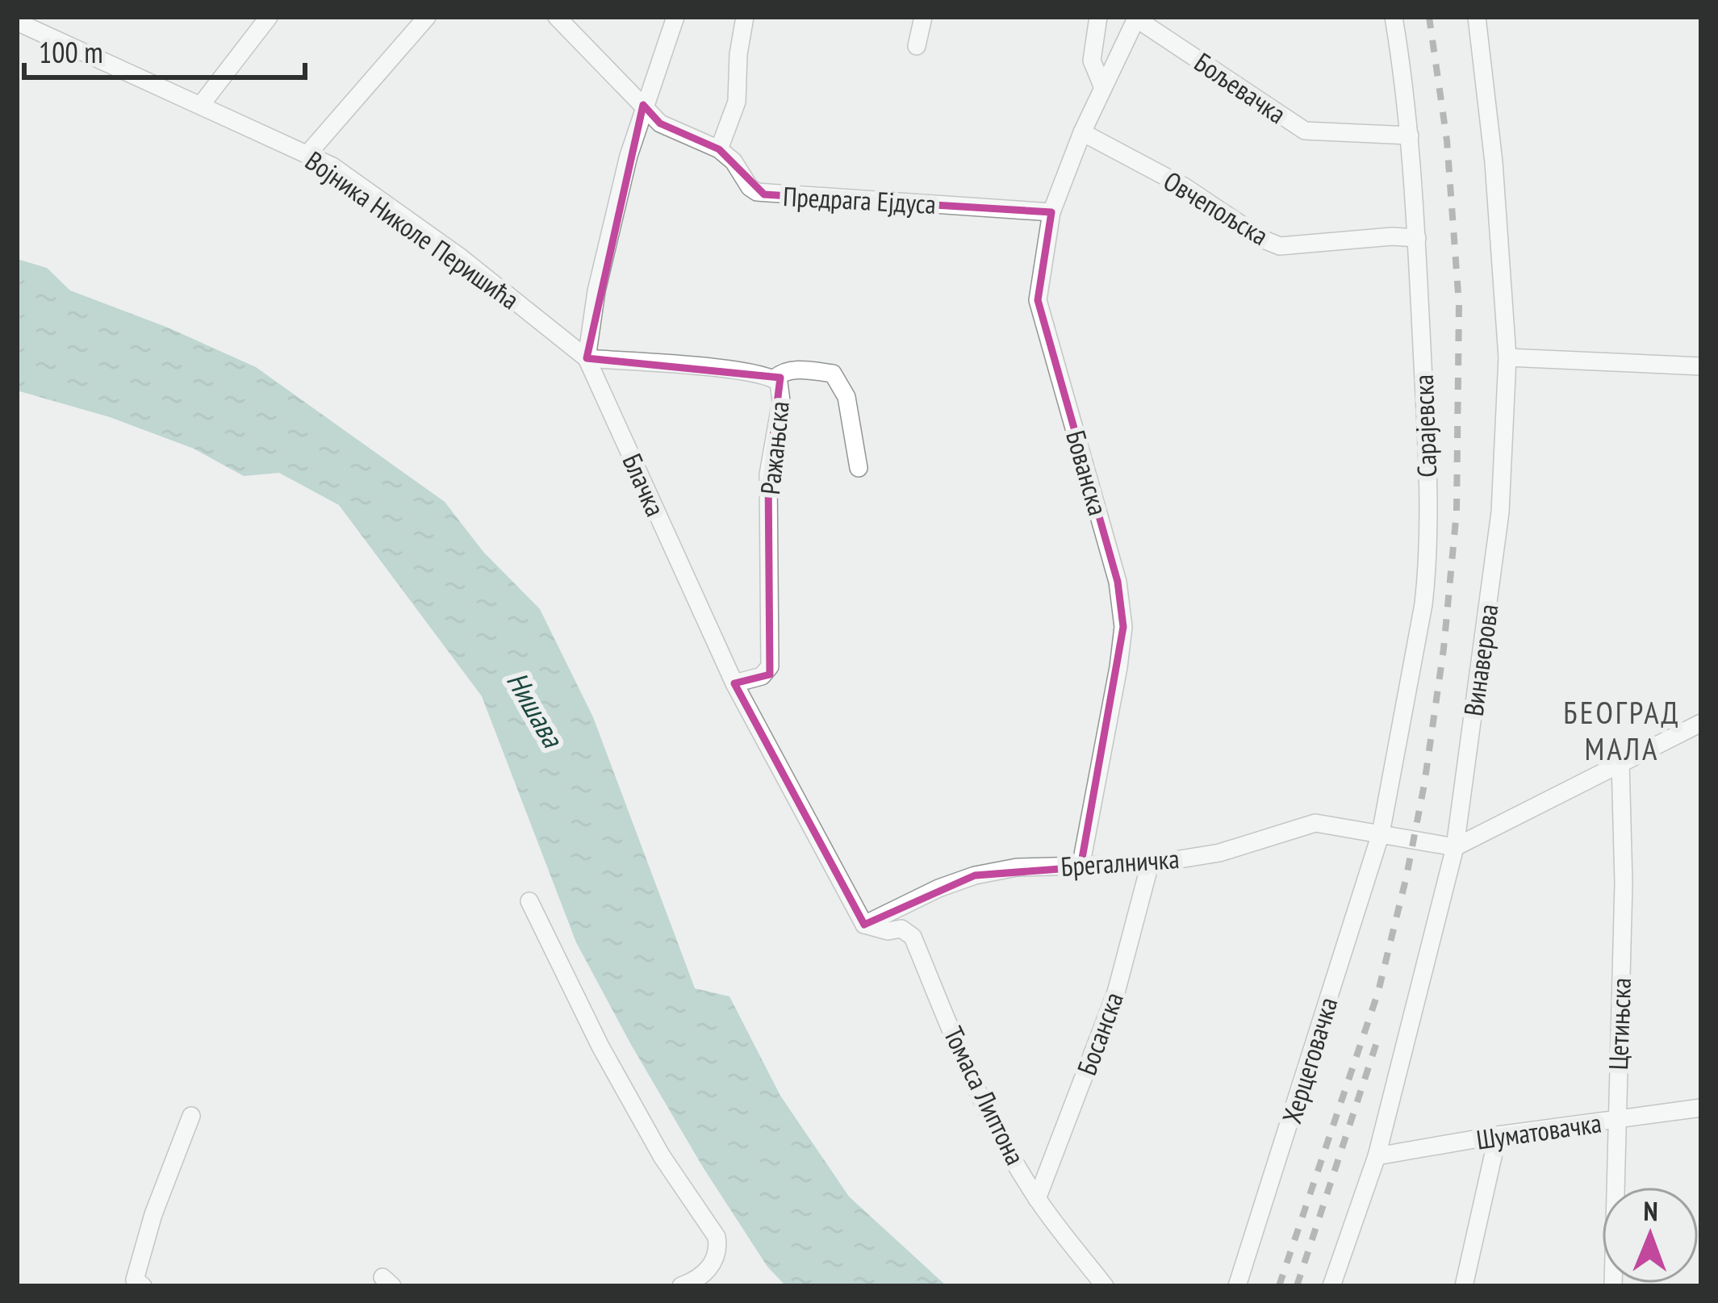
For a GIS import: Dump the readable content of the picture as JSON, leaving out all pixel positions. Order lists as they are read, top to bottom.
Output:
{
  "streets": {
    "street": [
      "Бољевачка",
      "Предрага Ејдуса",
      "Овчепољска",
      "Војника Николе Перишића",
      "Сарајевска",
      "Ражањска",
      "Бованска",
      "Блачка",
      "Винаверова",
      "Брегалничка",
      "Цетињска",
      "Босанска",
      "Херцеговачка",
      "Томаса Липтона",
      "Шуматовачка"
    ]
  },
  "crossings": [
    ["Бољевачка", "Сарајевска"],
    ["Бољевачка", "Бованска"],
    ["Предрага Ејдуса", "Бованска"],
    ["Овчепољска", "Сарајевска"],
    ["Овчепољска", "Бованска"],
    ["Војника Николе Перишића", "Ражањска"],
    ["Војника Николе Перишића", "Блачка"],
    ["Сарајевска", "Брегалничка"],
    ["Сарајевска", "Херцеговачка"],
    ["Ражањска", "Блачка"],
    ["Бованска", "Брегалничка"],
    ["Блачка", "Брегалничка"],
    ["Блачка", "Томаса Липтона"],
    ["Винаверова", "Брегалничка"],
    ["Винаверова", "Шуматовачка"],
    ["Брегалничка", "Босанска"],
    ["Брегалничка", "Херцеговачка"],
    ["Брегалничка", "Томаса Липтона"],
    ["Цетињска", "Шуматовачка"],
    ["Босанска", "Томаса Липтона"]
  ],
  "districts": ["БЕОГРАД МАЛА"],
  "water": ["Нишава"],
  "scale_bar": "100 m",
  "north": "top"
}
